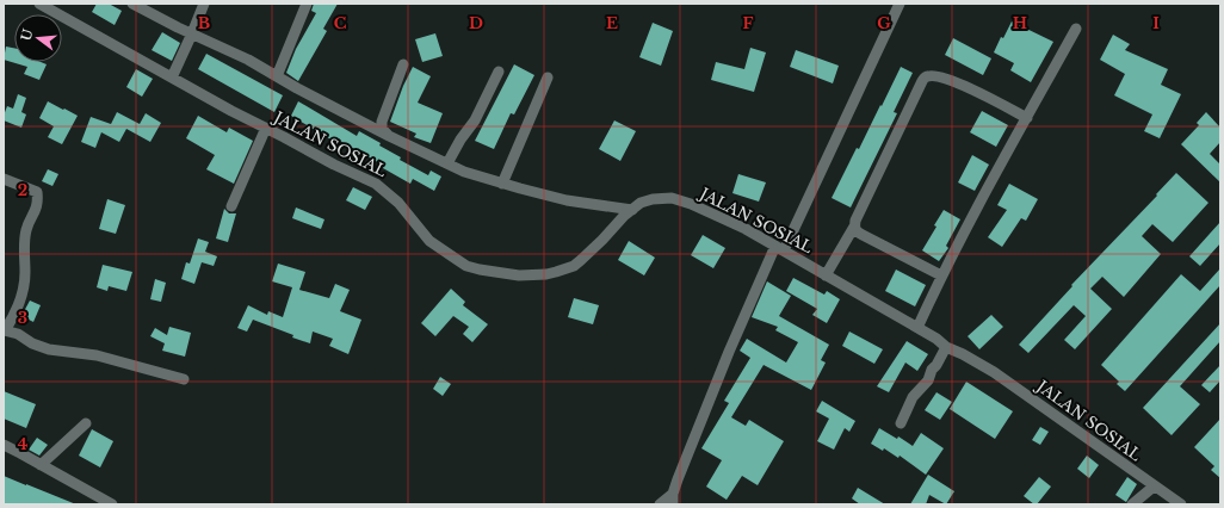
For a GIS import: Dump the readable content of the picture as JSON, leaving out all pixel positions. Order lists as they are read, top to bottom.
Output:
{
  "streets": {
    "street": ["JALAN SOSIAL"]
  },
  "north": "left",
  "grid": {
    "columns": [
      "B",
      "C",
      "D",
      "E",
      "F",
      "G",
      "H",
      "I"
    ],
    "rows": ["2", "3", "4"]
  }
}
